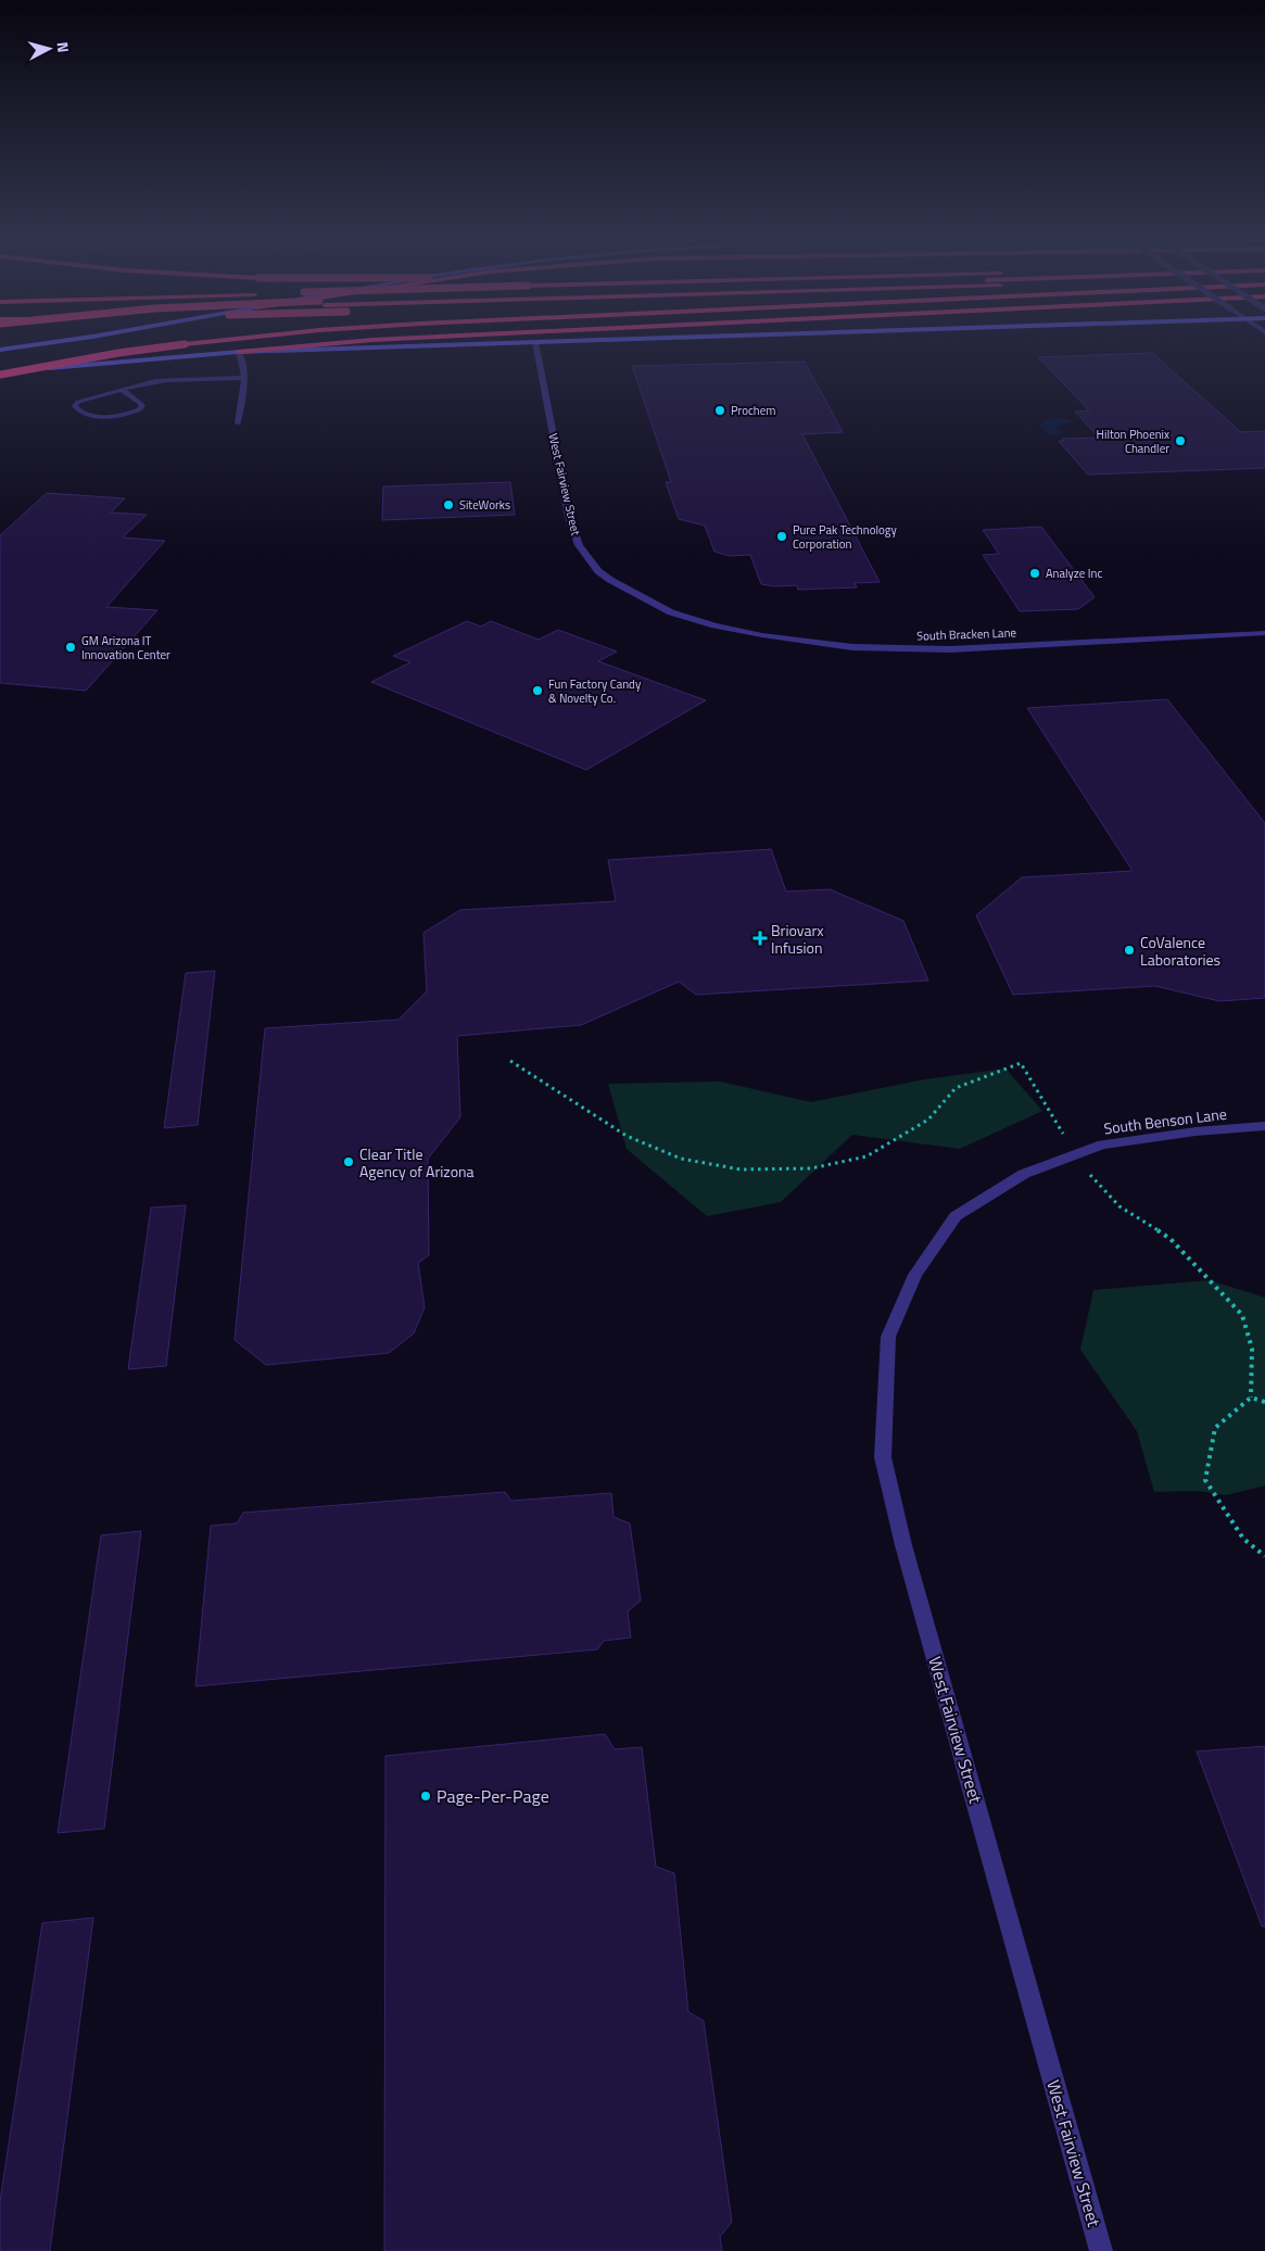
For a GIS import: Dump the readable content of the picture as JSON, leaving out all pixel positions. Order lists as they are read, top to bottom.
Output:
{
  "streets": {
    "street": ["West Fairview Street", "South Bracken Lane", "South Benson Lane"]
  },
  "crossings": [
    ["West Fairview Street", "South Bracken Lane"],
    ["West Fairview Street", "South Benson Lane"]
  ],
  "places": {
    "other": [
      "Prochem",
      "Hilton Phoenix Chandler",
      "SiteWorks",
      "Pure Pak Technology Corporation",
      "Analyze Inc",
      "GM Arizona IT Innovation Center",
      "Fun Factory Candy & Novelty Co.",
      "CoValence Laboratories",
      "Clear Title Agency of Arizona",
      "Page-Per-Page"
    ],
    "health": ["Briovarx Infusion"]
  },
  "north": "right"
}
